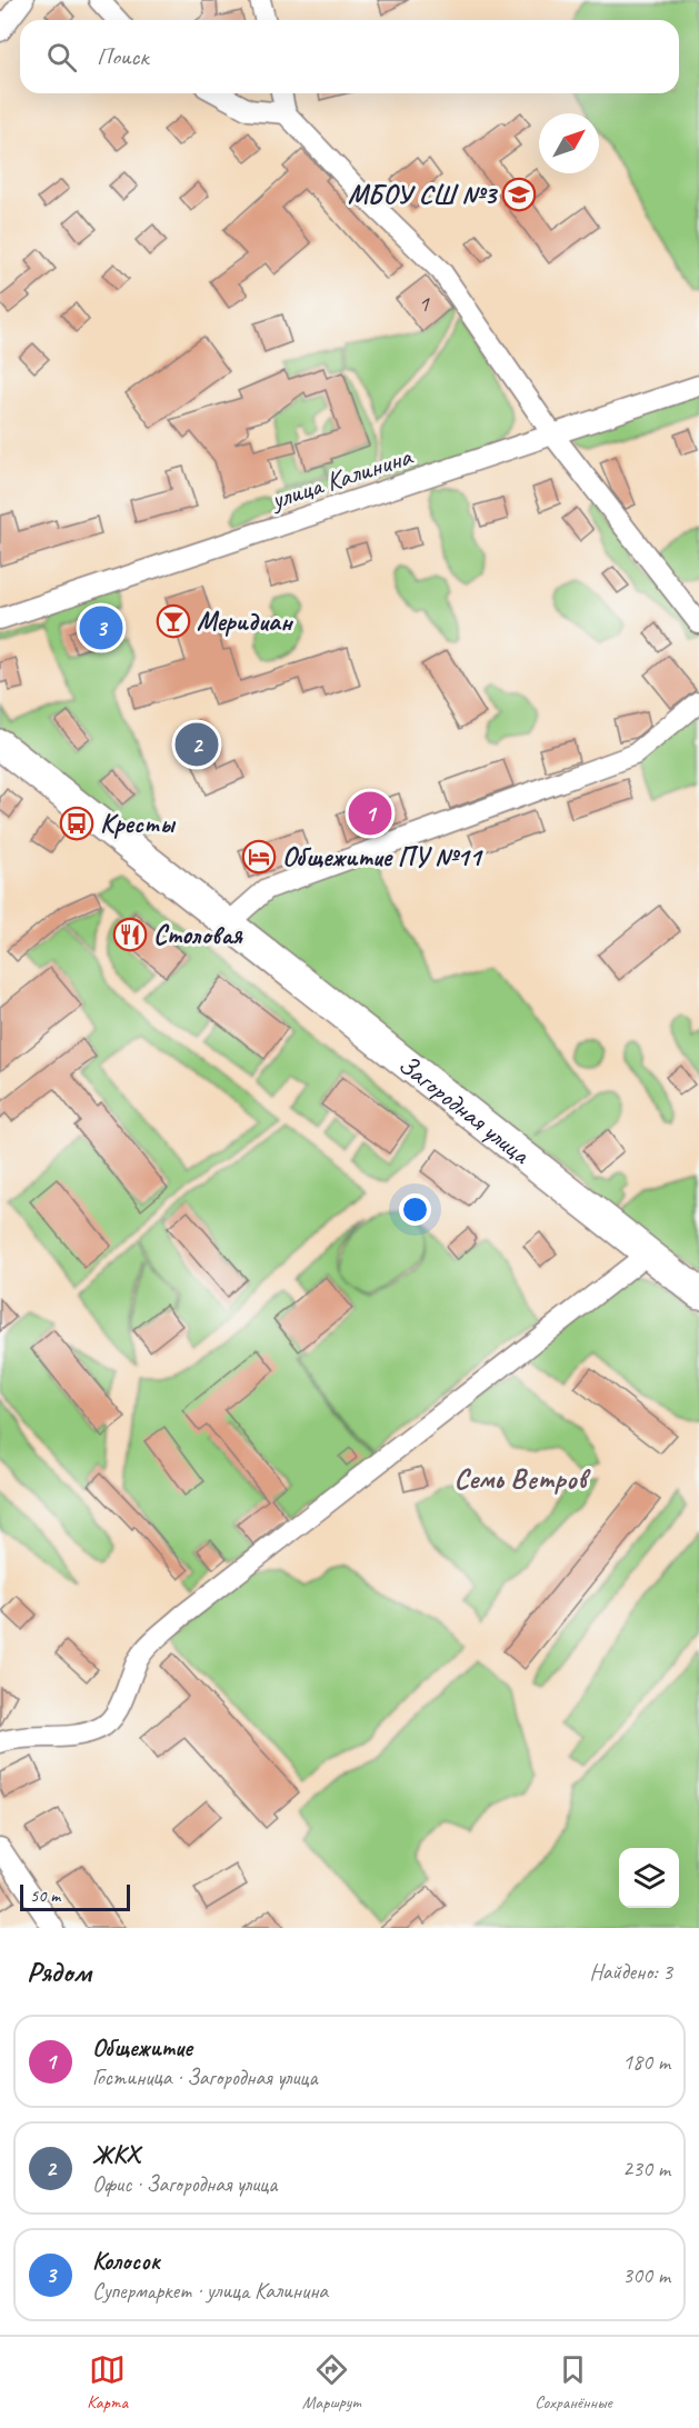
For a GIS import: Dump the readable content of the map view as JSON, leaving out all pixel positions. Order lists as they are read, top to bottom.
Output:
{
  "streets": {
    "highway": ["Загородная улица"],
    "street": ["улица Калинина"]
  },
  "districts": ["Семь Ветров"],
  "places": {
    "school or university": ["МБОУ СШ №3"],
    "bar": ["Меридиан"],
    "bus stop": ["Кресты"],
    "hotel": ["Общежитие ПУ №11"],
    "restaurant": ["Столовая"]
  },
  "house_numbers": ["1"],
  "scale_bar": "50 m",
  "north": "top right",
  "page": {
    "search": "Поиск",
    "pins": ["3", "2", "1"],
    "scale": "50 m",
    "heading": ["Рядом", "Найдено: 3"],
    "list": [
      {
        "mark": "1",
        "name": "Общежитие",
        "note": "Гостиница · Загородная улица",
        "value": "180 m"
      },
      {
        "mark": "2",
        "name": "ЖКХ",
        "note": "Офис · Загородная улица",
        "value": "230 m"
      },
      {
        "mark": "3",
        "name": "Колосок",
        "note": "Супермаркет · улица Калинина",
        "value": "300 m"
      }
    ],
    "nav": ["Карта", "Маршрут", "Сохранённые"]
  }
}
